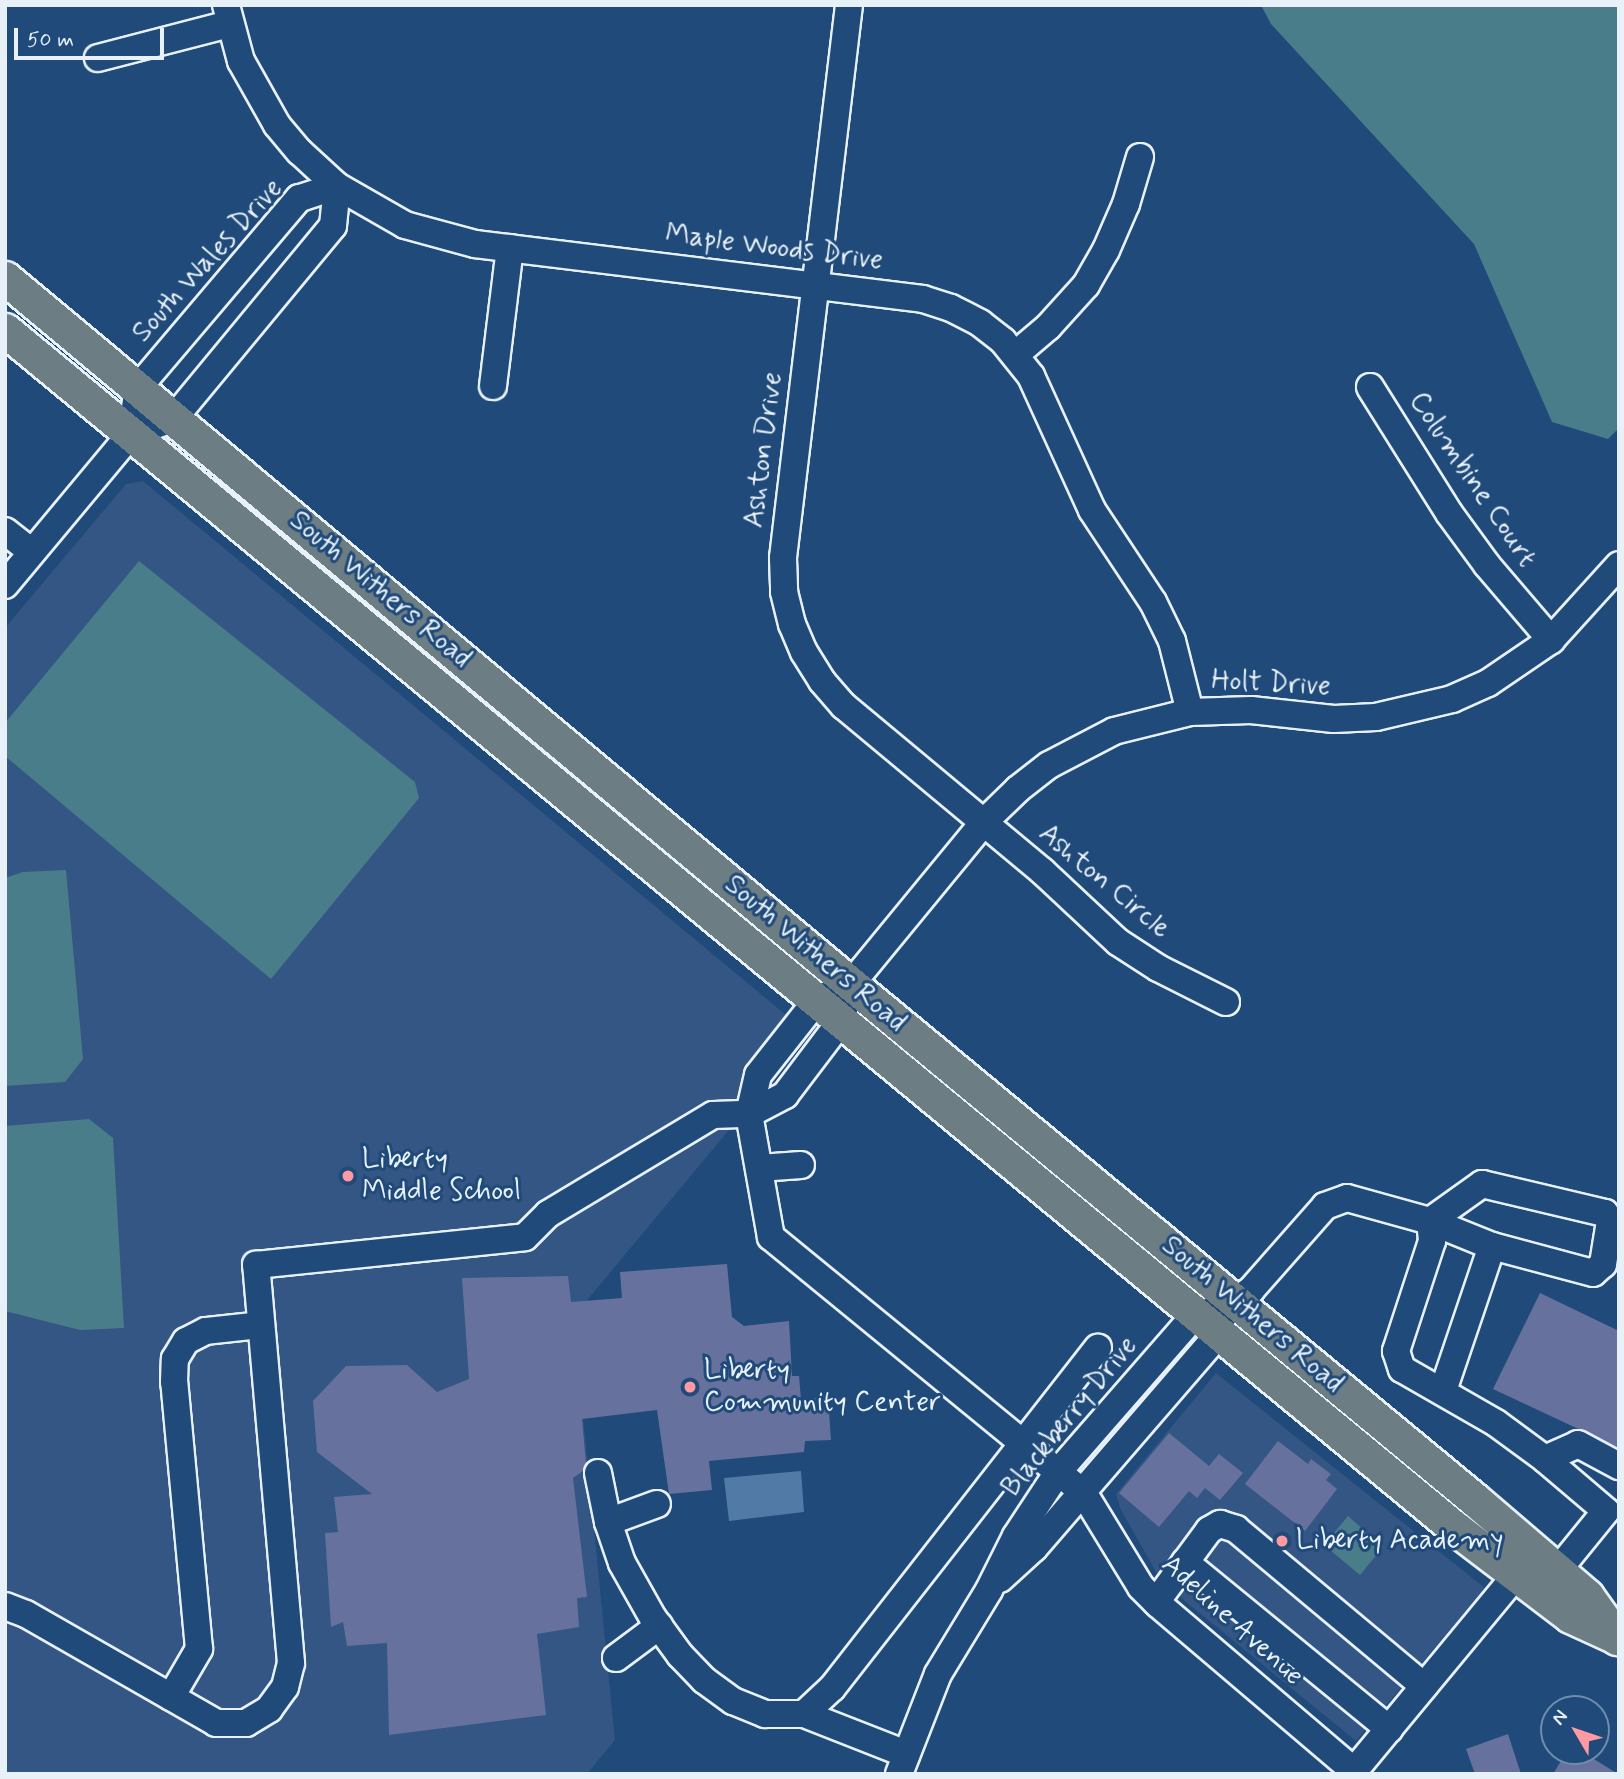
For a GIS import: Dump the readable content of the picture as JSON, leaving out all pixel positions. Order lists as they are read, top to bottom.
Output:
{
  "streets": {
    "main road": ["South Withers Road"],
    "street": [
      "Maple Woods Drive",
      "South Wales Drive",
      "Ashton Drive",
      "Columbine Court",
      "Holt Drive",
      "Ashton Circle",
      "Blackberry Drive",
      "Adeline Avenue"
    ]
  },
  "crossings": [
    ["Maple Woods Drive", "South Wales Drive"],
    ["Maple Woods Drive", "Ashton Drive"],
    ["Maple Woods Drive", "Holt Drive"],
    ["South Wales Drive", "South Withers Road"],
    ["Ashton Drive", "Holt Drive"],
    ["Ashton Drive", "Ashton Circle"],
    ["Columbine Court", "Holt Drive"],
    ["South Withers Road", "Holt Drive"],
    ["South Withers Road", "Blackberry Drive"],
    ["Holt Drive", "Ashton Circle"],
    ["Holt Drive", "Adeline Avenue"],
    ["Blackberry Drive", "Adeline Avenue"]
  ],
  "places": ["Liberty Middle School", "Liberty Community Center", "Liberty Academy"],
  "scale_bar": "50 m",
  "north": "top left"
}
